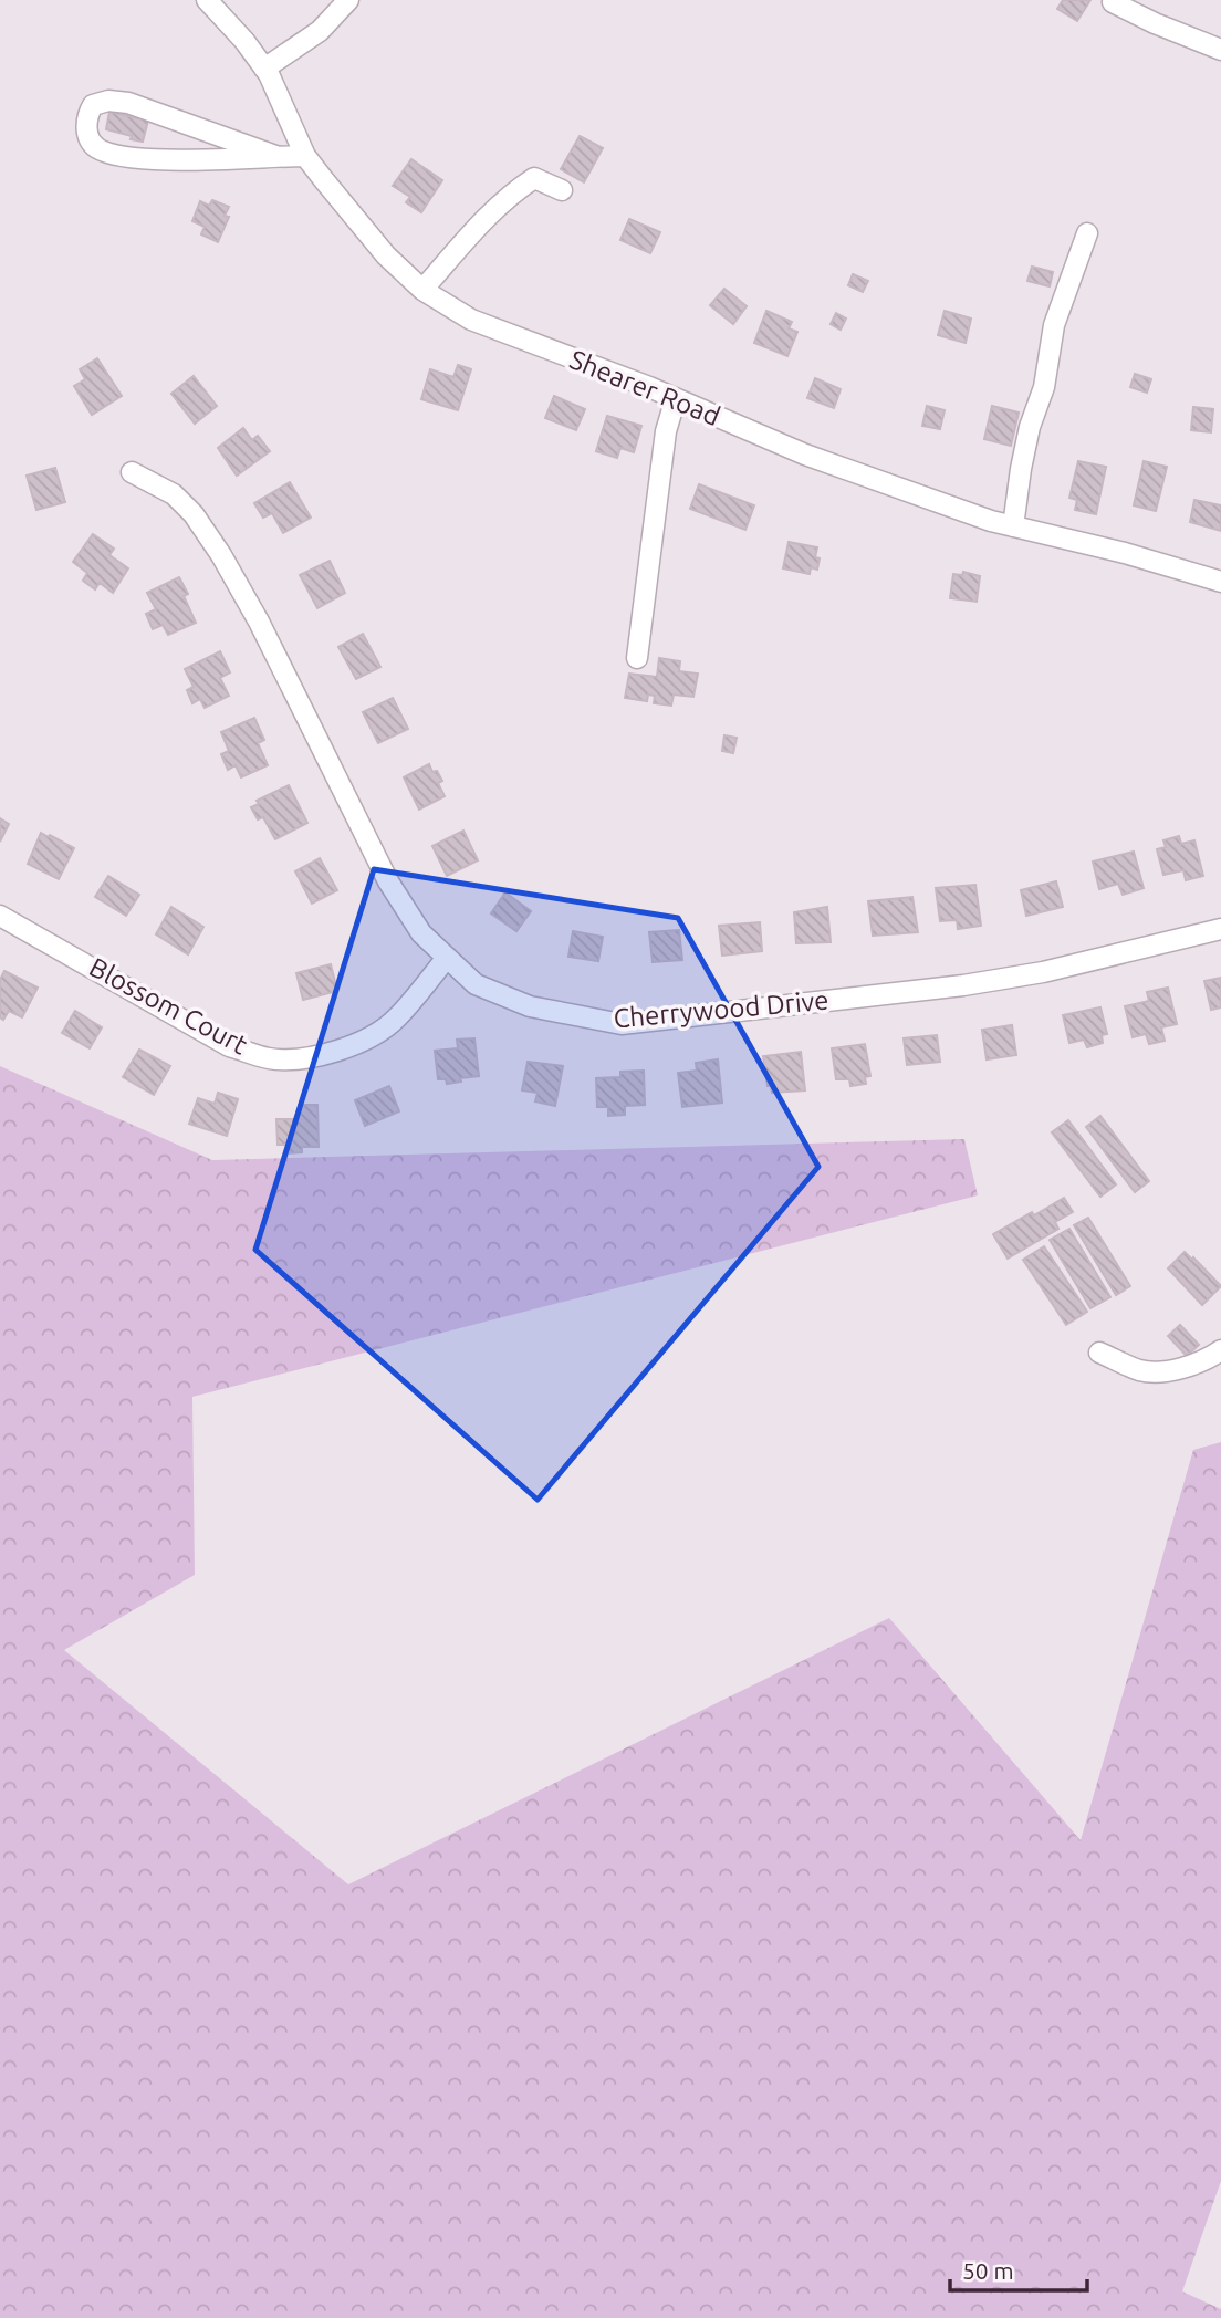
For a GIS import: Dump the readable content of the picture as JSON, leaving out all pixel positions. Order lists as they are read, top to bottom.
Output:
{
  "streets": {
    "street": ["Shearer Road", "Blossom Court", "Cherrywood Drive"]
  },
  "crossings": [
    ["Blossom Court", "Cherrywood Drive"]
  ],
  "scale_bar": "50 m"
}
